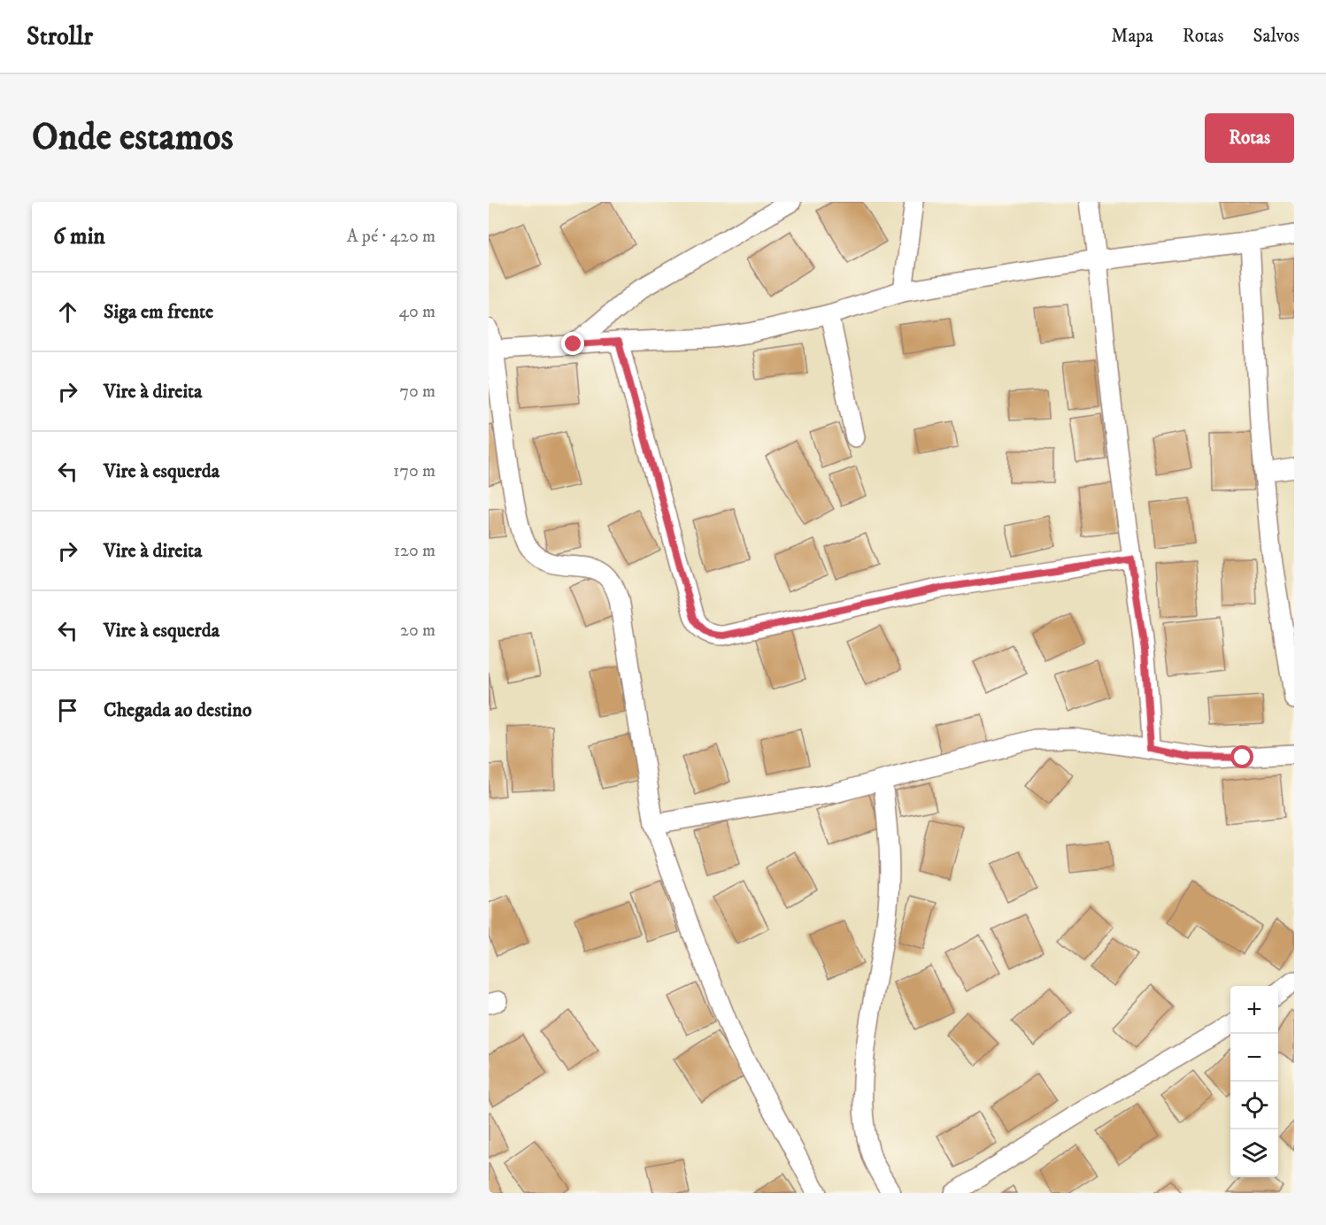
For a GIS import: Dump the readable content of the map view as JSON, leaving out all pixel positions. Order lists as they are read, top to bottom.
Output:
{
  "page": {
    "header": "Strollr",
    "nav": ["Mapa", "Rotas", "Salvos"],
    "buttons": "Rotas",
    "title": "Onde estamos",
    "heading": ["6 min", "A pé · 420 m"],
    "list": [
      ["Siga em frente", "40 m"],
      ["Vire à direita", "70 m"],
      ["Vire à esquerda", "170 m"],
      ["Vire à direita", "120 m"],
      ["Vire à esquerda", "20 m"],
      "Chegada ao destino"
    ],
    "map_buttons": ["+", "−"]
  }
}
